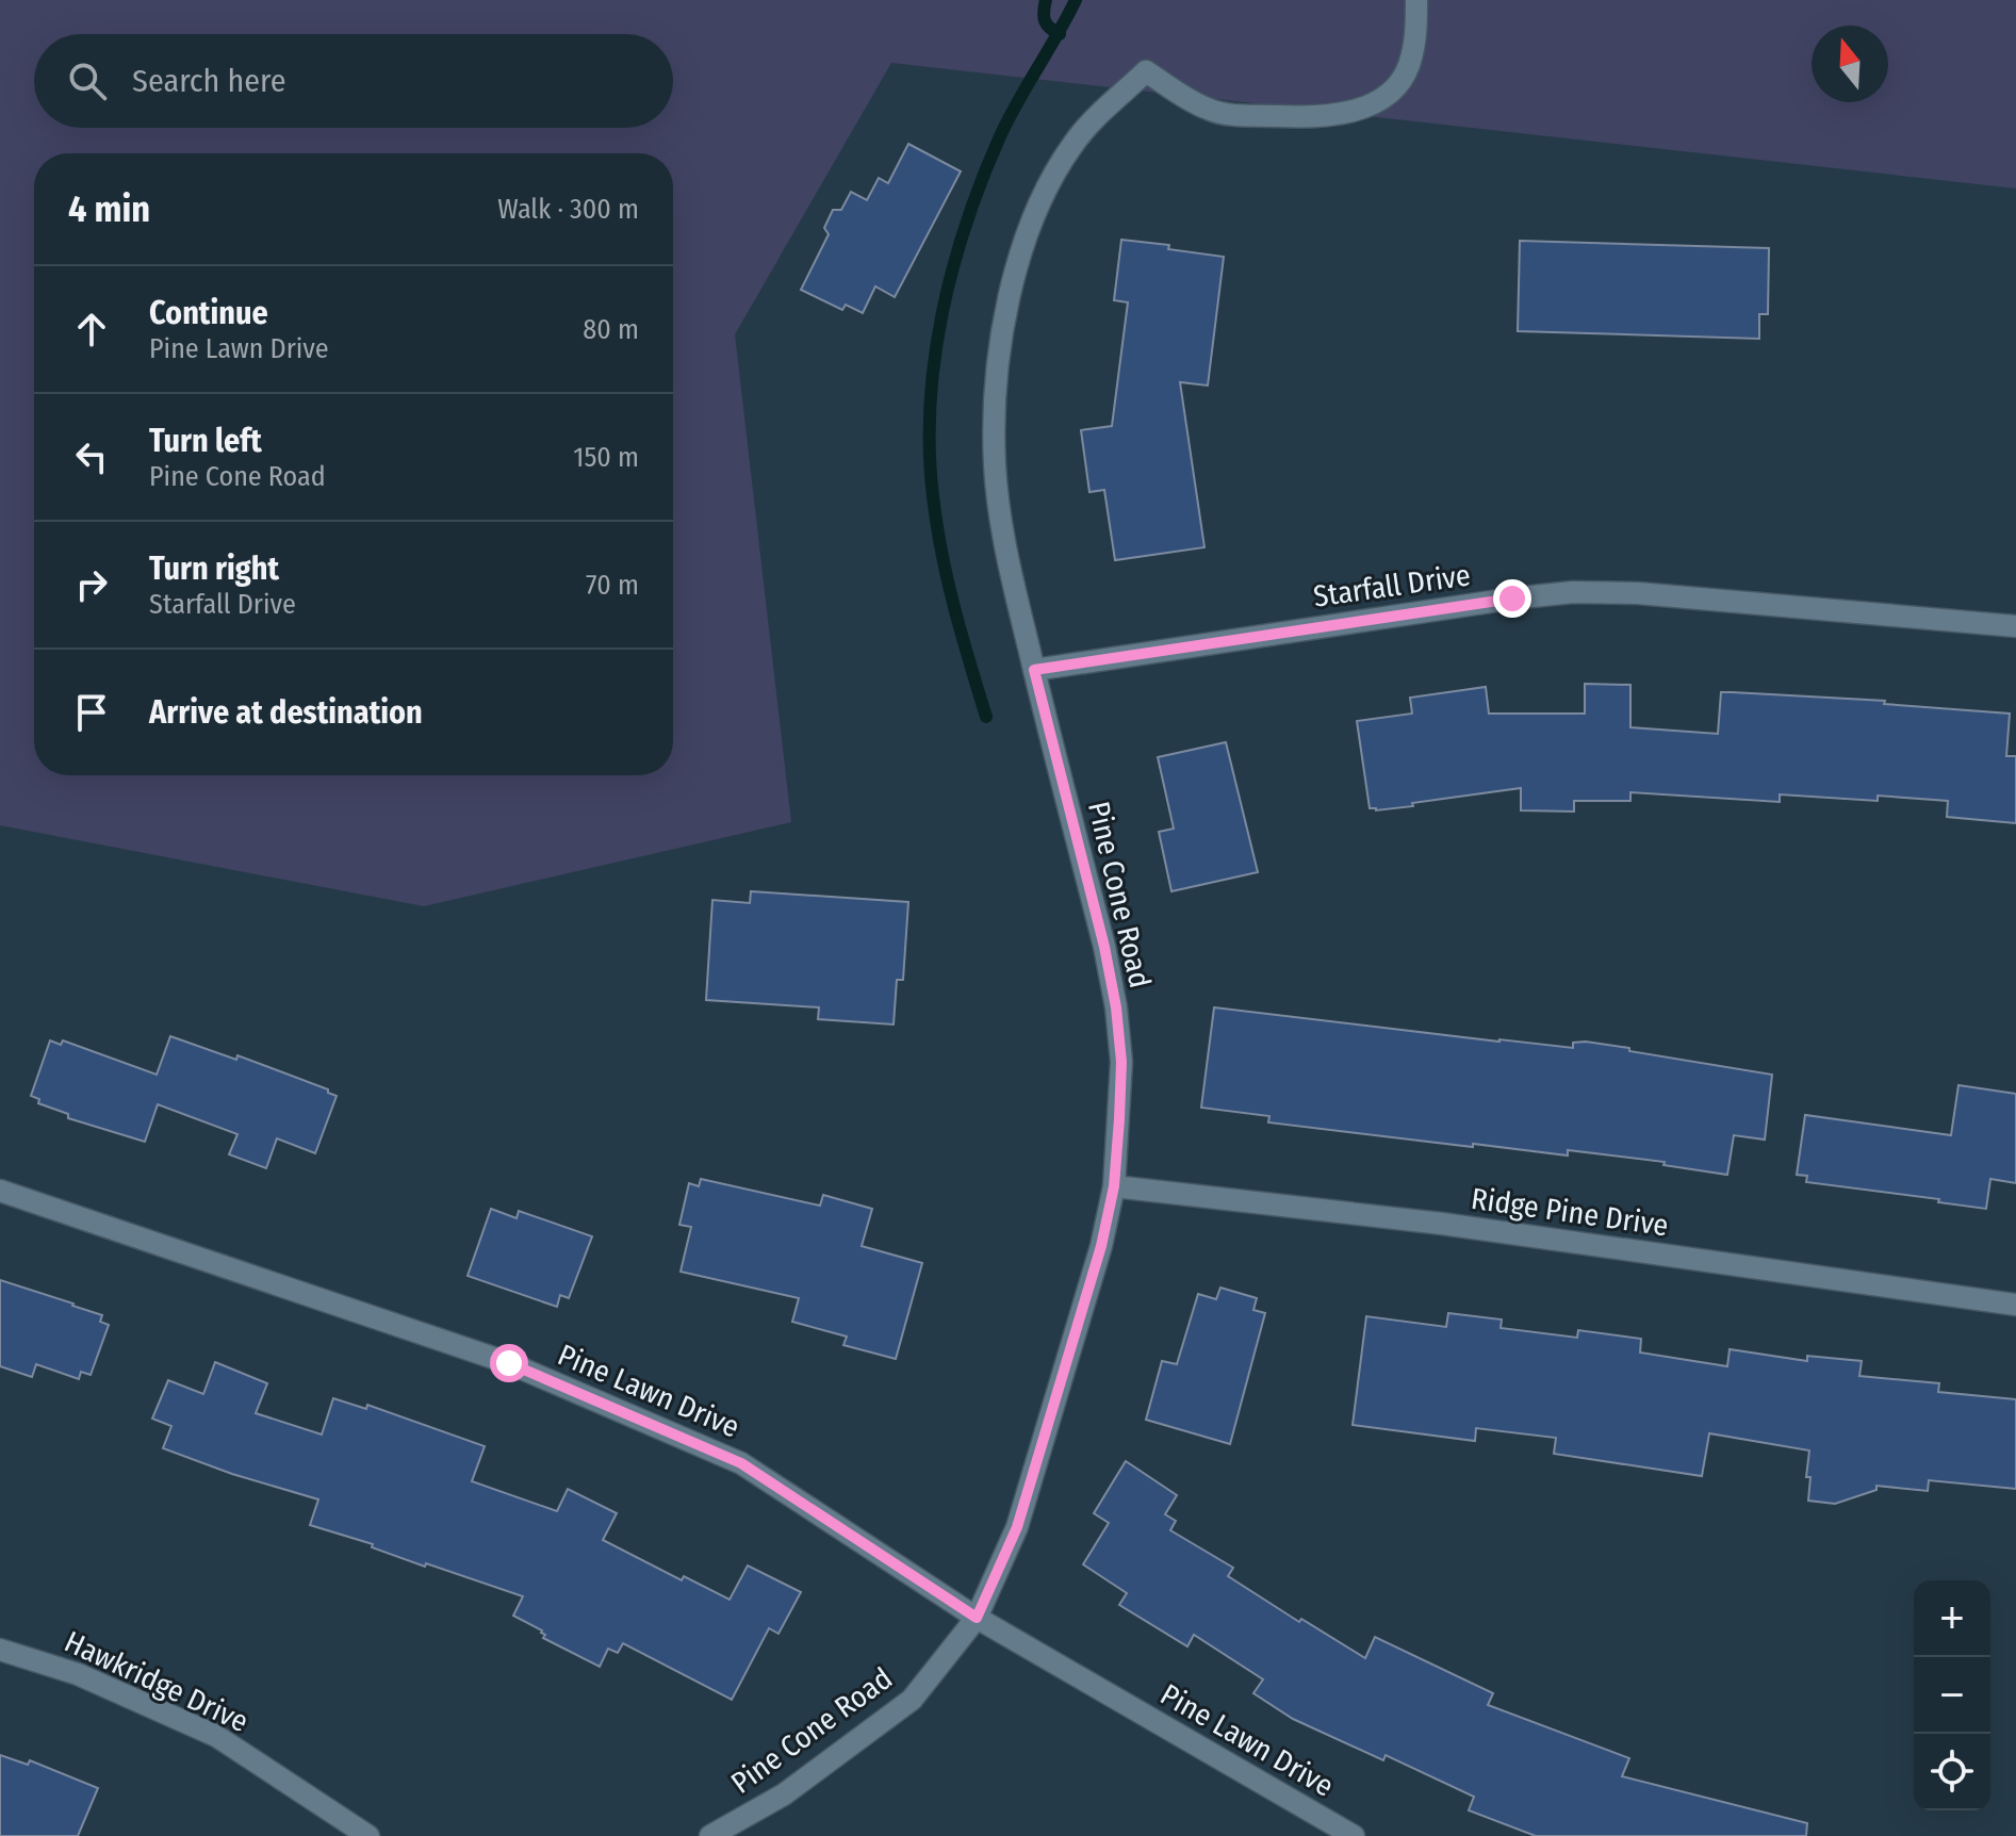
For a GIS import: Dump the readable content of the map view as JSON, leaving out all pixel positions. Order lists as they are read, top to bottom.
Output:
{
  "streets": {
    "street": [
      "Starfall Drive",
      "Pine Cone Road",
      "Ridge Pine Drive",
      "Pine Lawn Drive",
      "Hawkridge Drive"
    ]
  },
  "crossings": [
    ["Starfall Drive", "Pine Cone Road"],
    ["Pine Cone Road", "Ridge Pine Drive"],
    ["Pine Cone Road", "Pine Lawn Drive"]
  ],
  "north": "top",
  "page": {
    "search": "Search here",
    "heading": ["4 min", "Walk · 300 m"],
    "list": [
      ["Continue", "Pine Lawn Drive", "80 m"],
      ["Turn left", "Pine Cone Road", "150 m"],
      ["Turn right", "Starfall Drive", "70 m"],
      "Arrive at destination"
    ],
    "map_buttons": ["+", "−"]
  }
}
